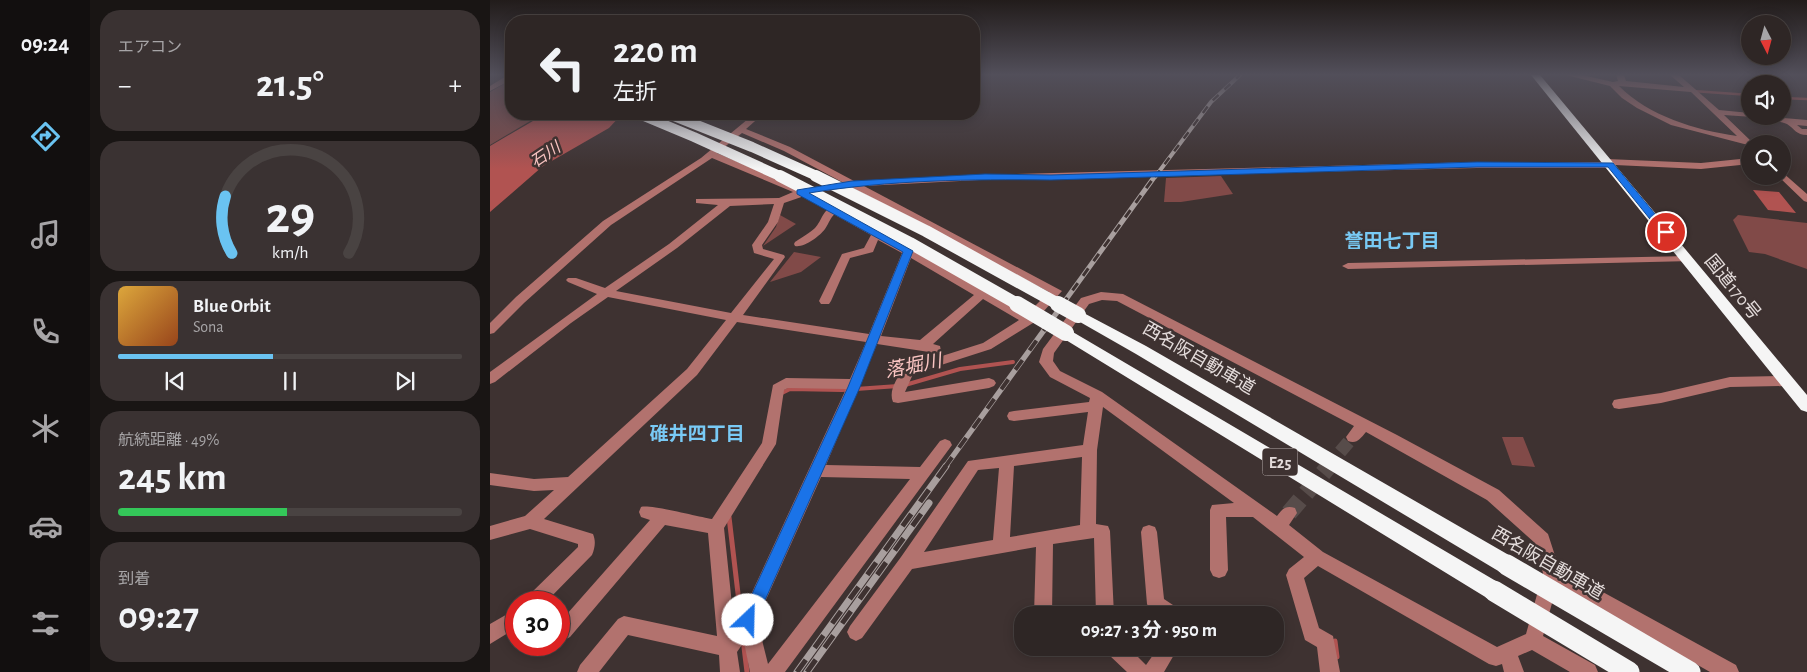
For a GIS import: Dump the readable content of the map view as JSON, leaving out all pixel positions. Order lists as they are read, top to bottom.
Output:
{
  "streets": {
    "highway": ["国道170号", "西名阪自動車道", "E25"]
  },
  "districts": ["誉田七丁目", "碓井四丁目"],
  "water": ["石川", "落堀川"],
  "north": "bottom",
  "page": {
    "tabs": "09:24",
    "tile": [
      "エアコン",
      ["航続距離 · 49%", "245 km"],
      ["到着", "09:27"]
    ],
    "turn": ["220 m", "左折"],
    "heat": ["−", "21.5°", "+"],
    "song": ["Blue Orbit", "Sona"],
    "limit": "30",
    "trip": "09:27 · 3 分 · 950 m",
    "gauge": ["29", "km/h"]
  }
}
